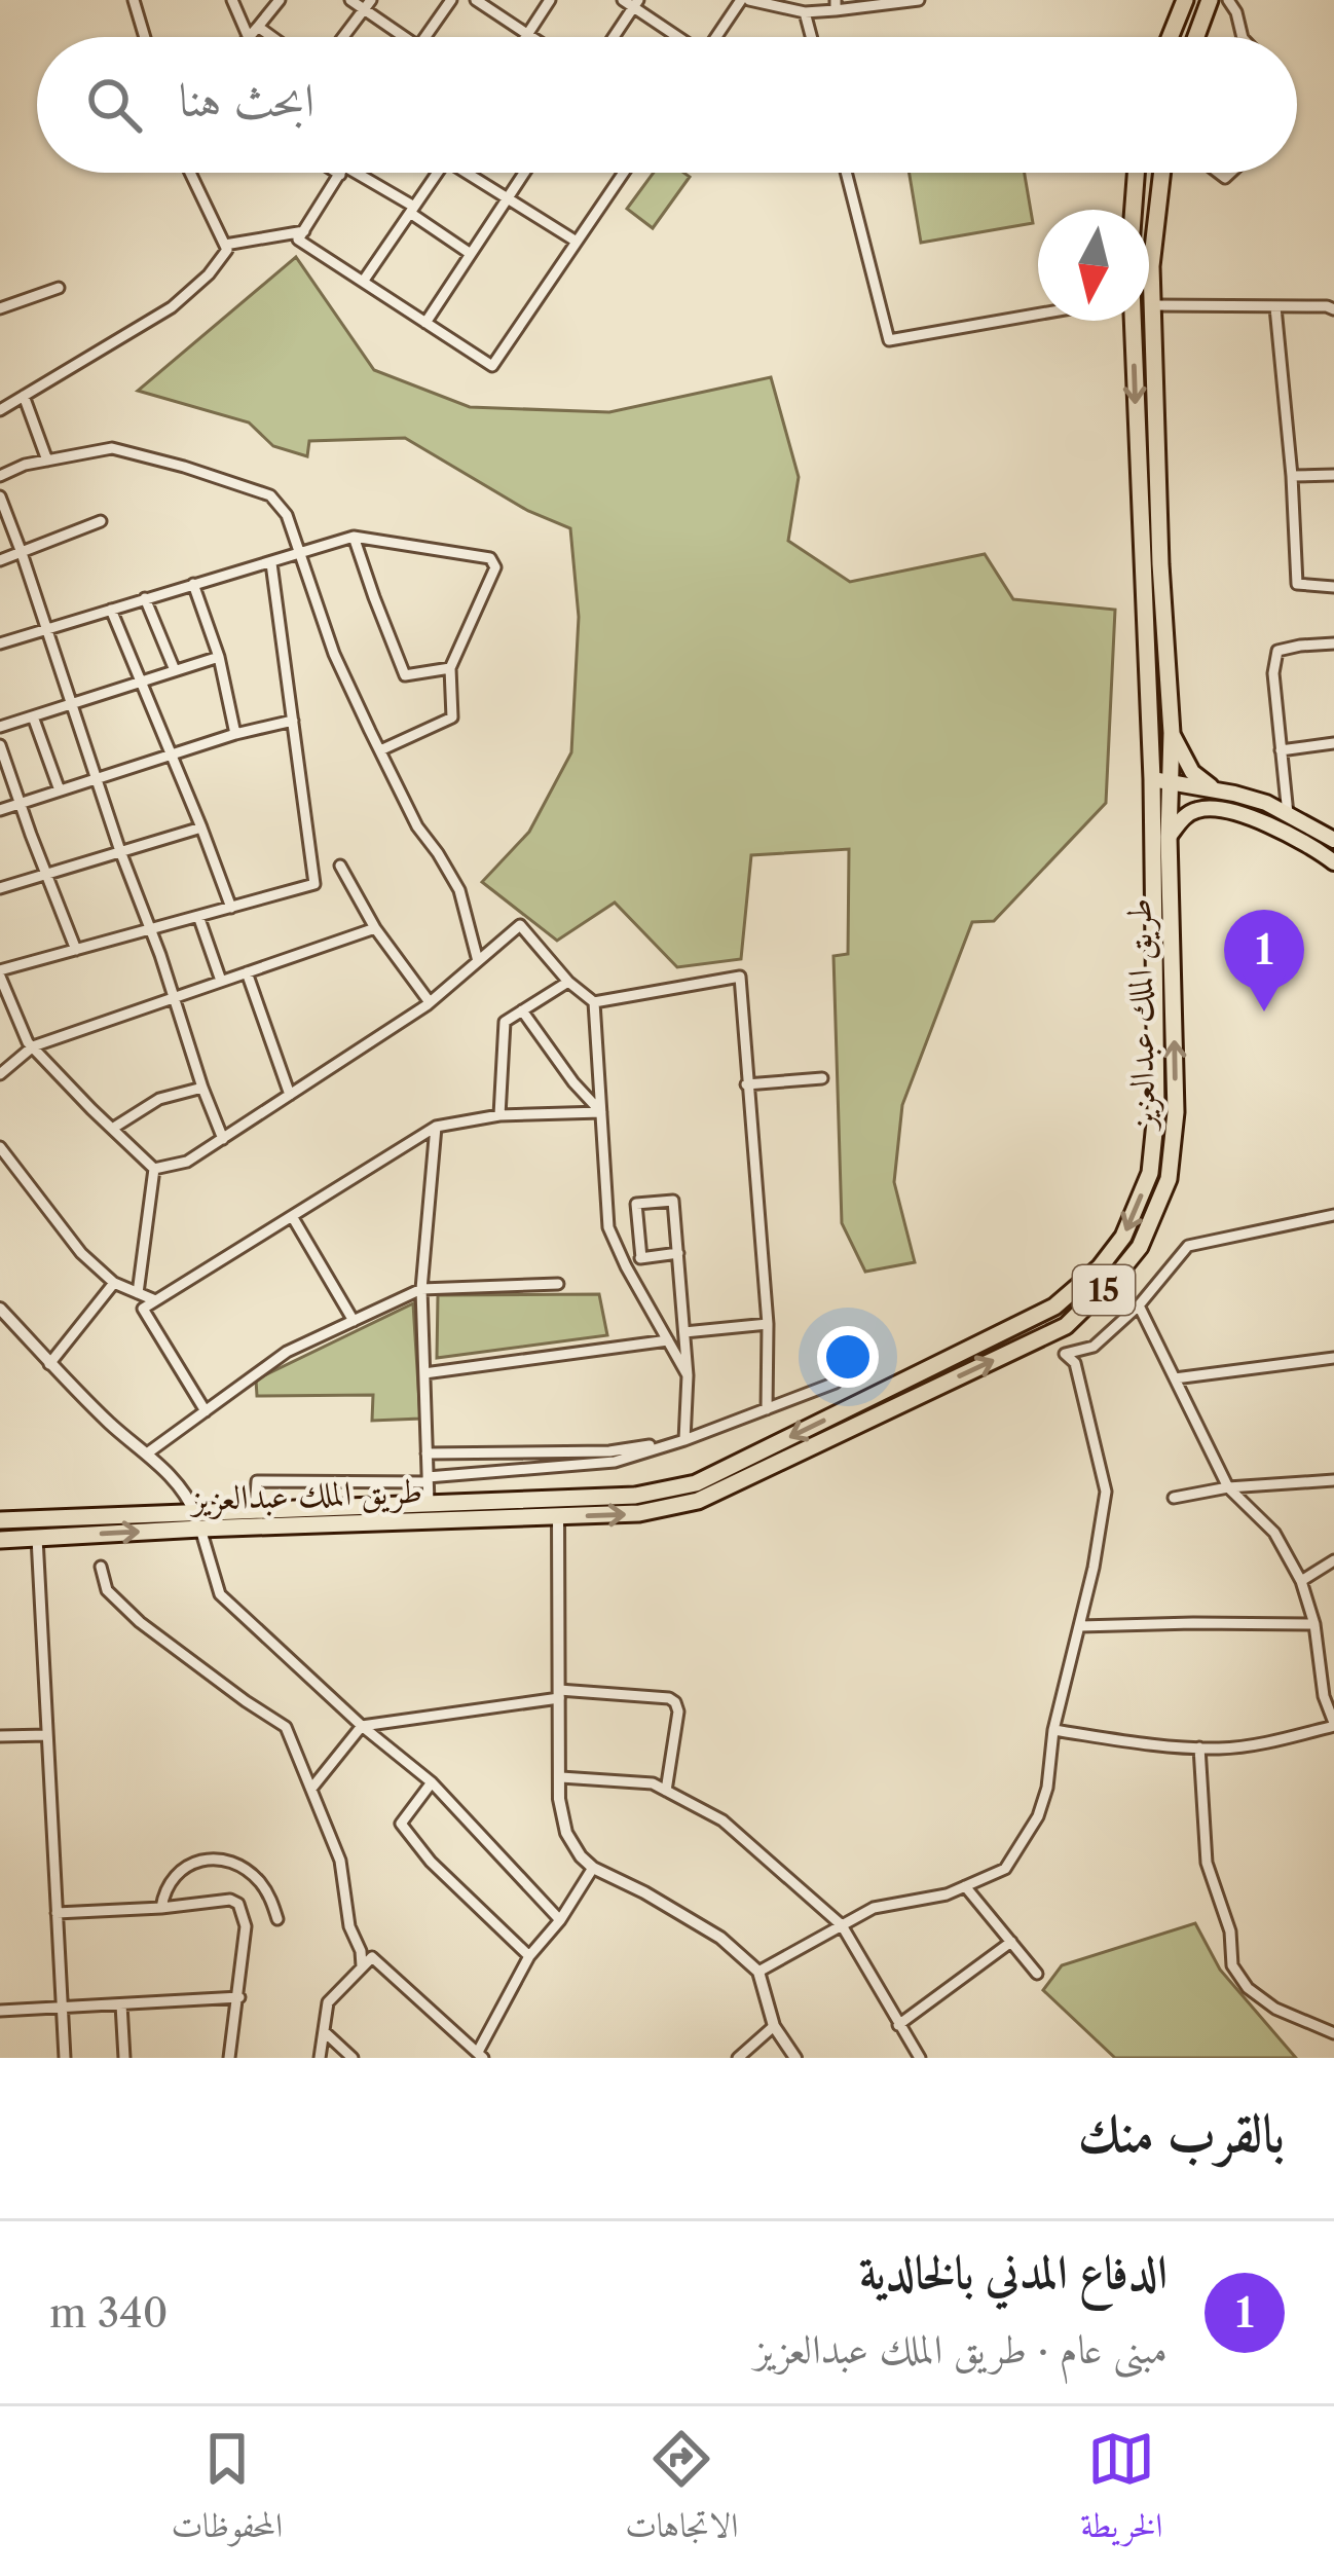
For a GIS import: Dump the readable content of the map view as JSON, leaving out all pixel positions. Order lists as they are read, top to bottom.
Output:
{
  "streets": {
    "highway": ["طريق الملك عبدالعزيز", "15"]
  },
  "north": "bottom",
  "page": {
    "search": "ابحث هنا",
    "pins": "1",
    "heading": "بالقرب منك",
    "list": [
      {
        "mark": "1",
        "name": "الدفاع المدني بالخالدية",
        "note": "مبنى عام · طريق الملك عبدالعزيز",
        "value": "340 m"
      }
    ],
    "nav": ["الخريطة", "الاتجاهات", "المحفوظات"]
  }
}
